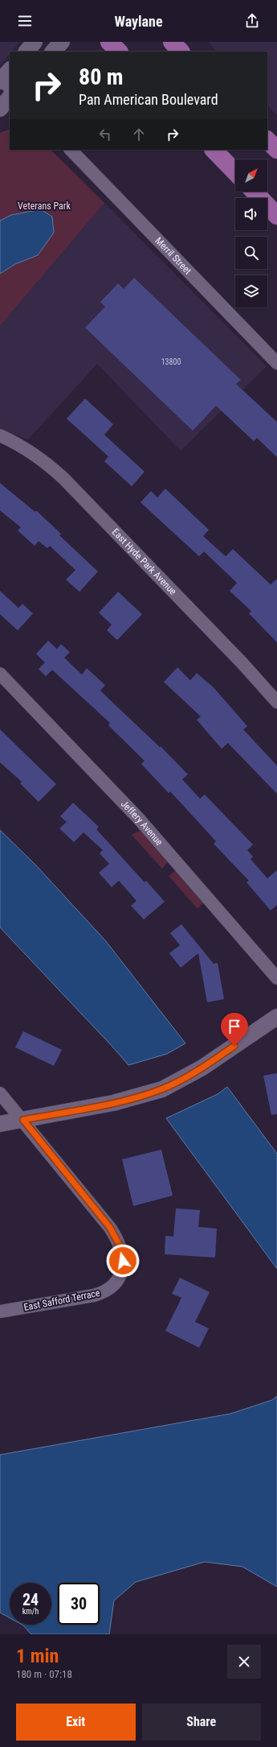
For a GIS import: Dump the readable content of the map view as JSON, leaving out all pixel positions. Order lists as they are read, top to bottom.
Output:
{
  "streets": {
    "street": [
      "Merril Street",
      "East Hyde Park Avenue",
      "Jeffery Avenue",
      "East Safford Terrace"
    ]
  },
  "parks": ["Veterans Park"],
  "house_numbers": ["13800"],
  "north": "top right",
  "page": {
    "header": "Waylane",
    "turn": ["80 m", "Pan American Boulevard"],
    "speed": "24 km/h",
    "limit": "30",
    "heading": ["1 min", "180 m · 07:18"],
    "buttons": ["Exit", "Share"]
  }
}
